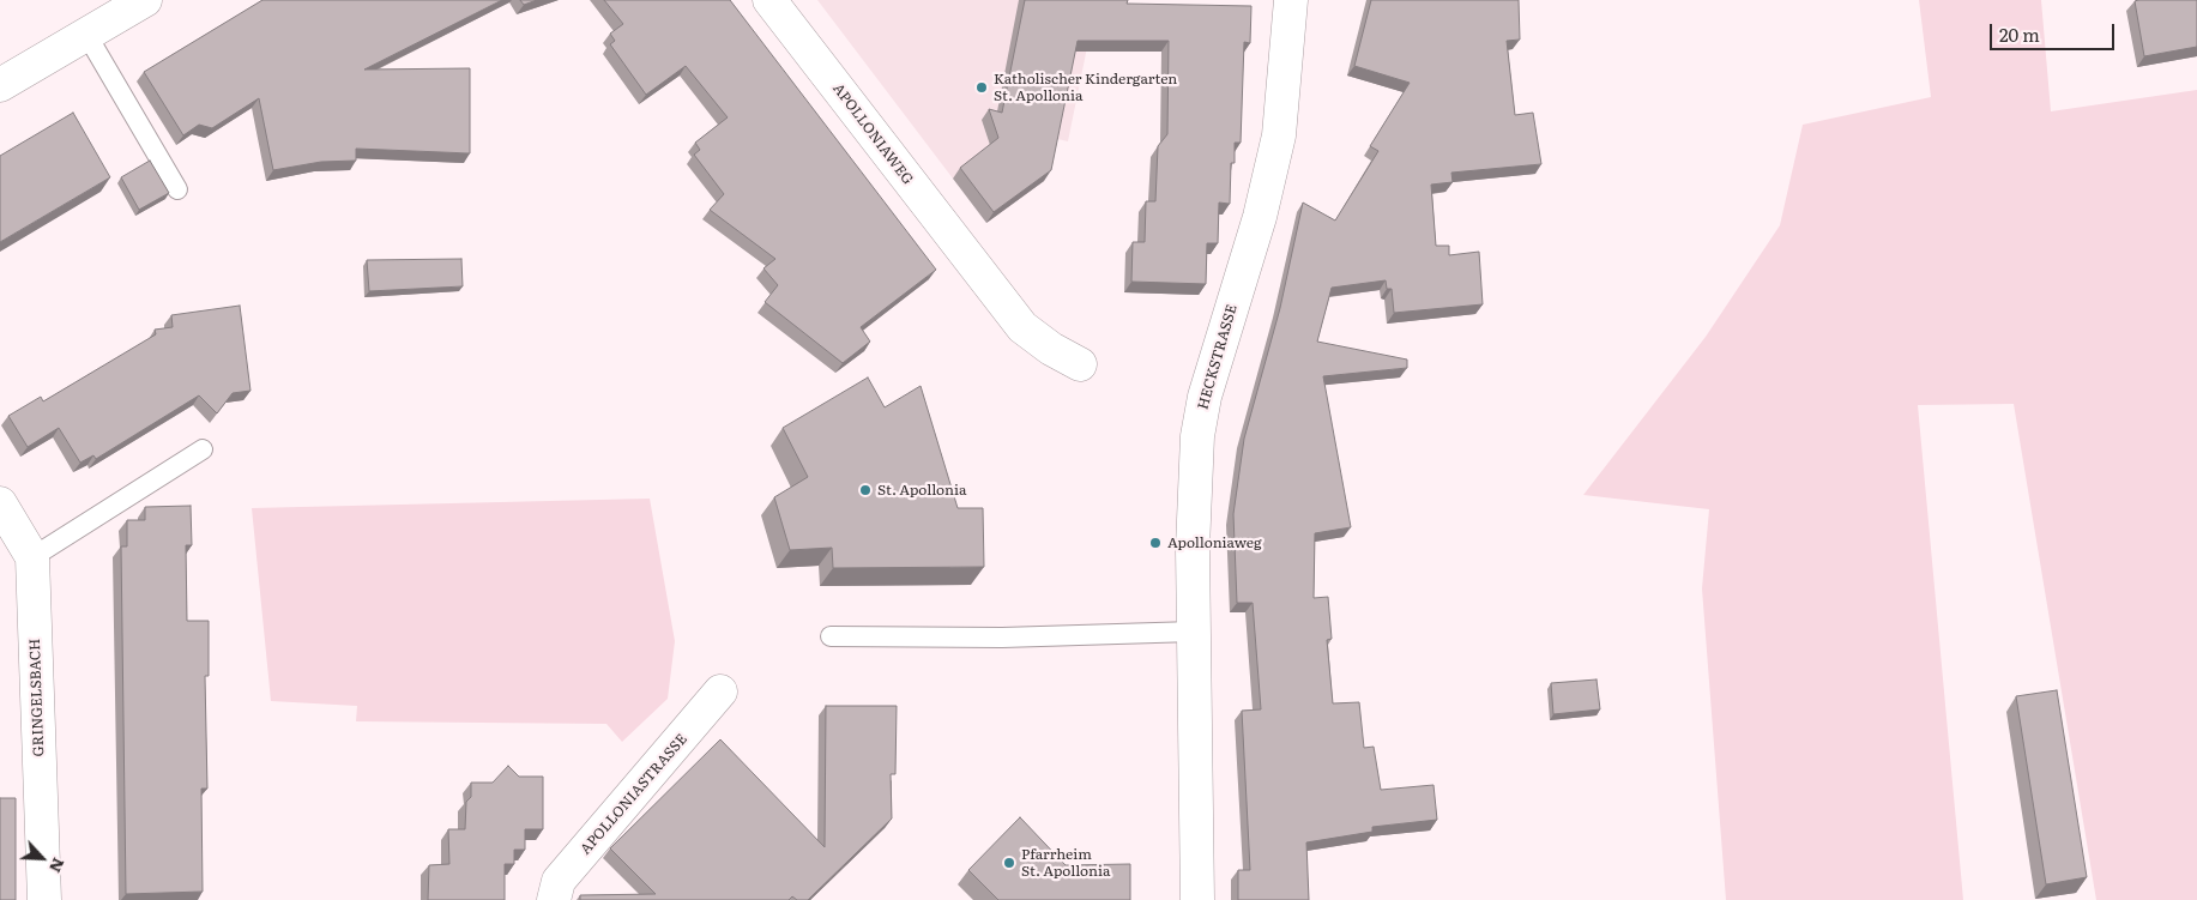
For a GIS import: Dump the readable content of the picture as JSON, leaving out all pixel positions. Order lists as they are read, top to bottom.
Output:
{
  "streets": {
    "street": [
      "APOLLONIAWEG",
      "HECKSTRASSE",
      "GRINGELSBACH",
      "APOLLONIASTRASSE"
    ]
  },
  "places": [
    "Katholischer Kindergarten St. Apollonia",
    "St. Apollonia",
    "Apolloniaweg",
    "Pfarrheim St. Apollonia"
  ],
  "scale_bar": "20 m",
  "north": "bottom right"
}
